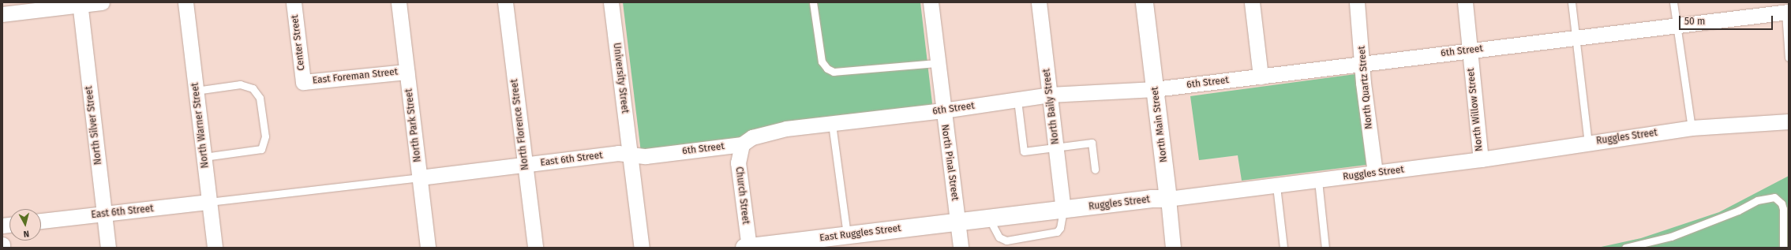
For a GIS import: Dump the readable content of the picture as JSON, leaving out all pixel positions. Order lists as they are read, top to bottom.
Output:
{
  "streets": {
    "street": [
      "Center Street",
      "6th Street",
      "East Foreman Street",
      "University Street",
      "North Quartz Street",
      "North Baily Street",
      "North Willow Street",
      "North Florence Street",
      "North Main Street",
      "North Silver Street",
      "North Warner Street",
      "North Park Street",
      "Ruggles Street",
      "East 6th Street",
      "North Pinal Street",
      "Church Street",
      "East Ruggles Street"
    ]
  },
  "crossings": [
    ["Center Street", "East Foreman Street"],
    ["6th Street", "University Street"],
    ["6th Street", "North Quartz Street"],
    ["6th Street", "North Baily Street"],
    ["6th Street", "North Willow Street"],
    ["6th Street", "North Main Street"],
    ["6th Street", "East 6th Street"],
    ["6th Street", "North Pinal Street"],
    ["6th Street", "Church Street"],
    ["East Foreman Street", "North Park Street"],
    ["University Street", "East 6th Street"],
    ["North Quartz Street", "Ruggles Street"],
    ["North Baily Street", "Ruggles Street"],
    ["North Willow Street", "Ruggles Street"],
    ["North Florence Street", "East 6th Street"],
    ["North Main Street", "Ruggles Street"],
    ["North Silver Street", "East 6th Street"],
    ["North Warner Street", "East 6th Street"],
    ["North Park Street", "East 6th Street"],
    ["Ruggles Street", "North Pinal Street"],
    ["Ruggles Street", "East Ruggles Street"],
    ["North Pinal Street", "East Ruggles Street"],
    ["Church Street", "East Ruggles Street"]
  ],
  "scale_bar": "50 m",
  "north": "bottom"
}
